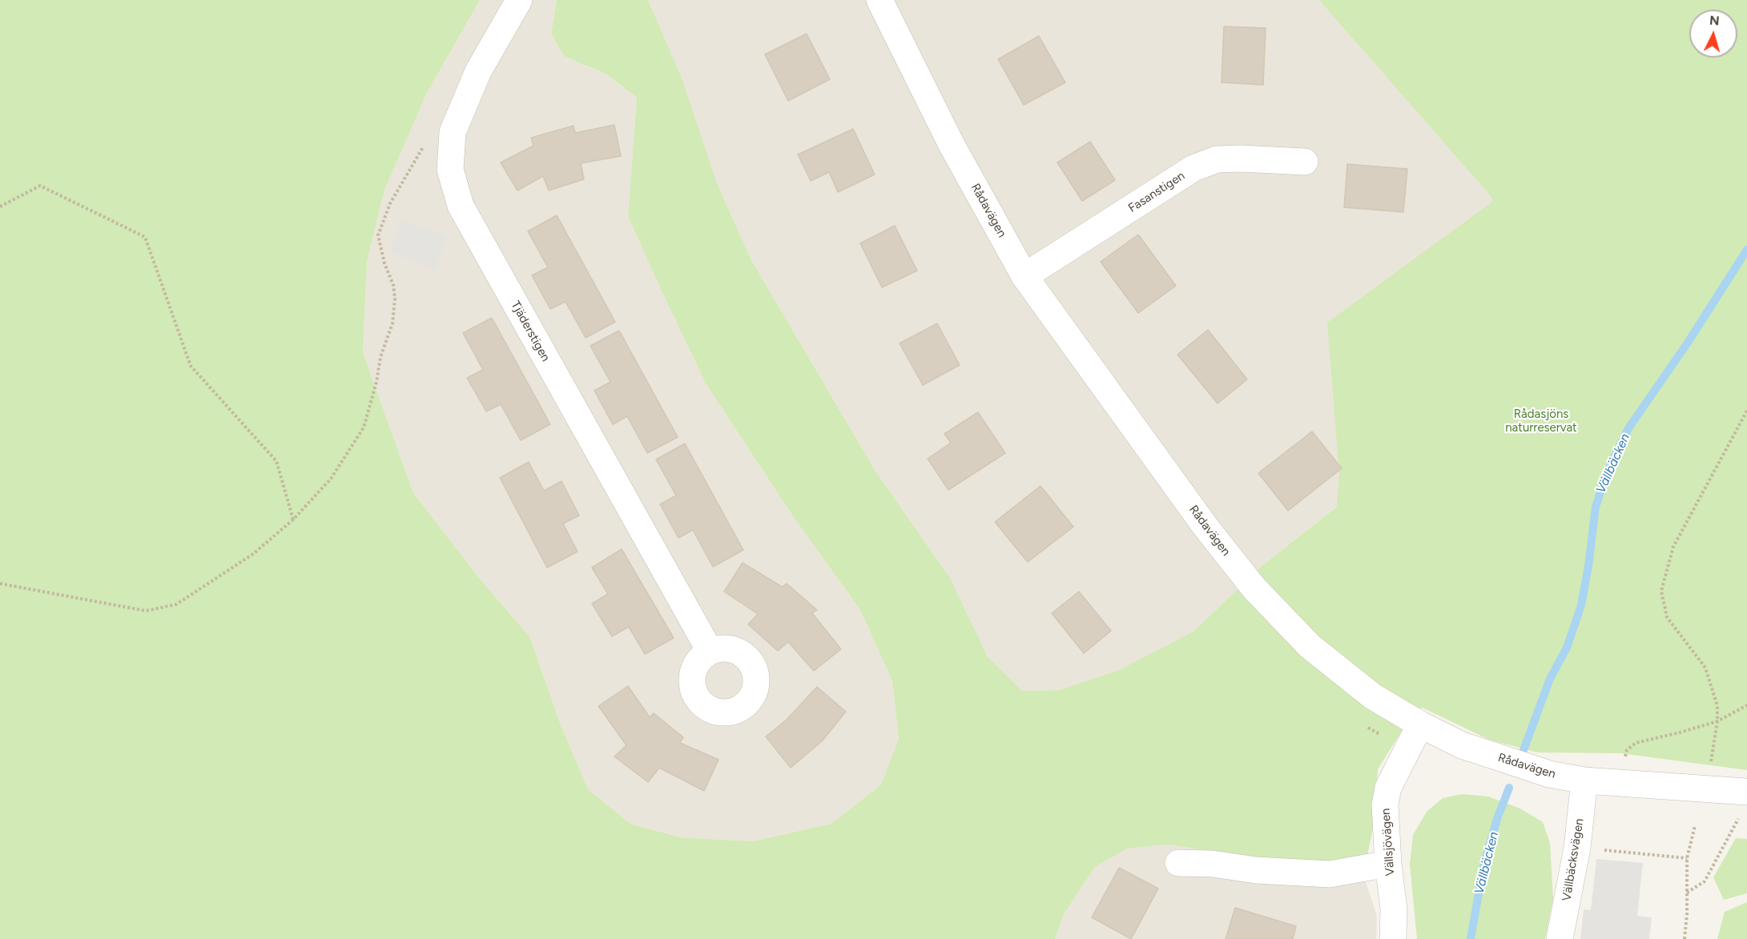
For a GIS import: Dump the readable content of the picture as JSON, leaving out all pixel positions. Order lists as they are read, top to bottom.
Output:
{
  "streets": {
    "street": [
      "Fasanstigen",
      "Rådavägen",
      "Tjäderstigen",
      "Vällsjövägen",
      "Vällbäcksvägen"
    ]
  },
  "crossings": [
    ["Fasanstigen", "Rådavägen"],
    ["Rådavägen", "Vällsjövägen"],
    ["Rådavägen", "Vällbäcksvägen"]
  ],
  "water": ["Vällbäcken"],
  "parks": ["Rådasjöns naturreservat"],
  "north": "top"
}
